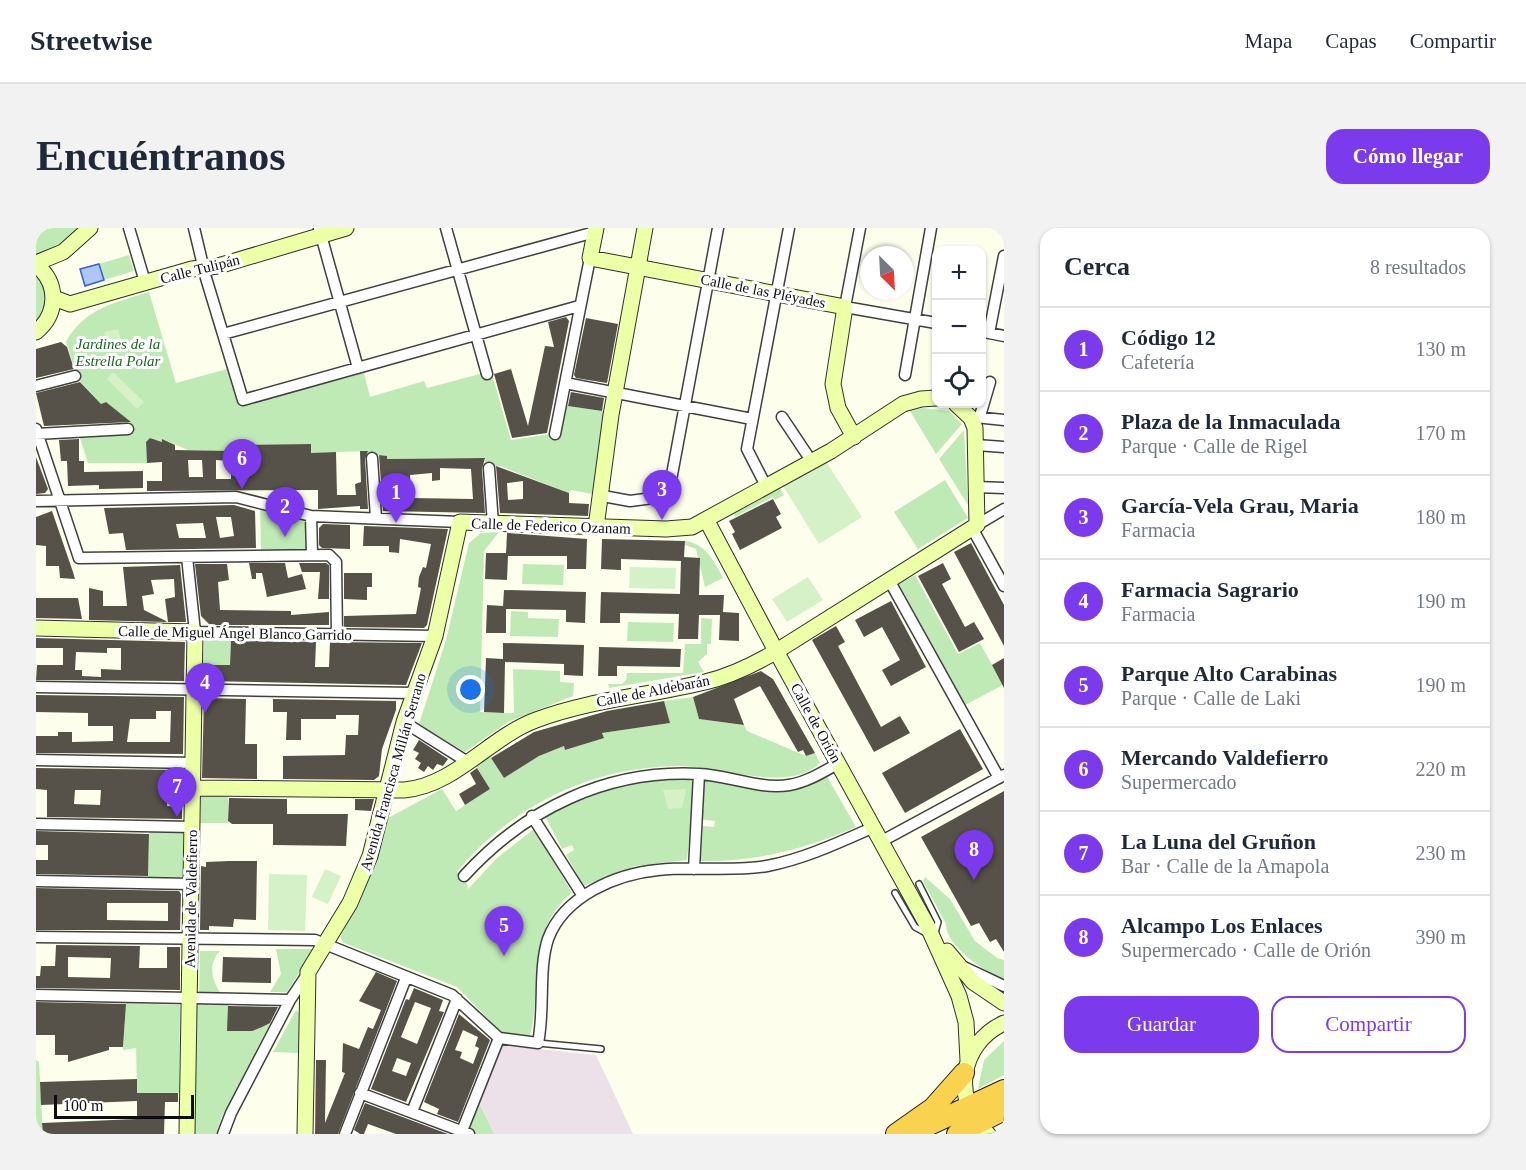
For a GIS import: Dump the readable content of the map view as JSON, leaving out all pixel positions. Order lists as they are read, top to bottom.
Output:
{
  "streets": {
    "street": [
      "Calle Tulipán",
      "Calle de las Pléyades",
      "Calle de Federico Ozanam",
      "Calle de Miguel Ángel Blanco Garrido",
      "Calle de Aldebarán",
      "Calle de Orión",
      "Avenida Francisca Millán Serrano",
      "Avenida de Valdefierro"
    ]
  },
  "crossings": [
    ["Calle de Federico Ozanam", "Calle de Orión"],
    ["Calle de Federico Ozanam", "Avenida Francisca Millán Serrano"],
    ["Calle de Miguel Ángel Blanco Garrido", "Avenida Francisca Millán Serrano"],
    ["Calle de Miguel Ángel Blanco Garrido", "Avenida de Valdefierro"],
    ["Calle de Aldebarán", "Calle de Orión"],
    ["Calle de Aldebarán", "Avenida Francisca Millán Serrano"],
    ["Calle de Aldebarán", "Avenida de Valdefierro"]
  ],
  "parks": ["Jardines de la Estrella Polar"],
  "scale_bar": "100 m",
  "north": "bottom right",
  "page": {
    "header": "Streetwise",
    "nav": ["Mapa", "Capas", "Compartir"],
    "buttons": [
      "Cómo llegar",
      ["Guardar", "Compartir"]
    ],
    "title": "Encuéntranos",
    "heading": ["Cerca", "8 resultados"],
    "map_buttons": ["+", "−"],
    "list": [
      {
        "mark": "1",
        "name": "Código 12",
        "note": "Cafetería",
        "value": "130 m"
      },
      {
        "mark": "2",
        "name": "Plaza de la Inmaculada",
        "note": "Parque · Calle de Rigel",
        "value": "170 m"
      },
      {
        "mark": "3",
        "name": "García-Vela Grau, Maria",
        "note": "Farmacia",
        "value": "180 m"
      },
      {
        "mark": "4",
        "name": "Farmacia Sagrario",
        "note": "Farmacia",
        "value": "190 m"
      },
      {
        "mark": "5",
        "name": "Parque Alto Carabinas",
        "note": "Parque · Calle de Laki",
        "value": "190 m"
      },
      {
        "mark": "6",
        "name": "Mercando Valdefierro",
        "note": "Supermercado",
        "value": "220 m"
      },
      {
        "mark": "7",
        "name": "La Luna del Gruñon",
        "note": "Bar · Calle de la Amapola",
        "value": "230 m"
      },
      {
        "mark": "8",
        "name": "Alcampo Los Enlaces",
        "note": "Supermercado · Calle de Orión",
        "value": "390 m"
      }
    ],
    "pins": [
      "6",
      "3",
      "1",
      "2",
      "4",
      "7",
      "8",
      "5"
    ],
    "scale": "100 m"
  }
}
